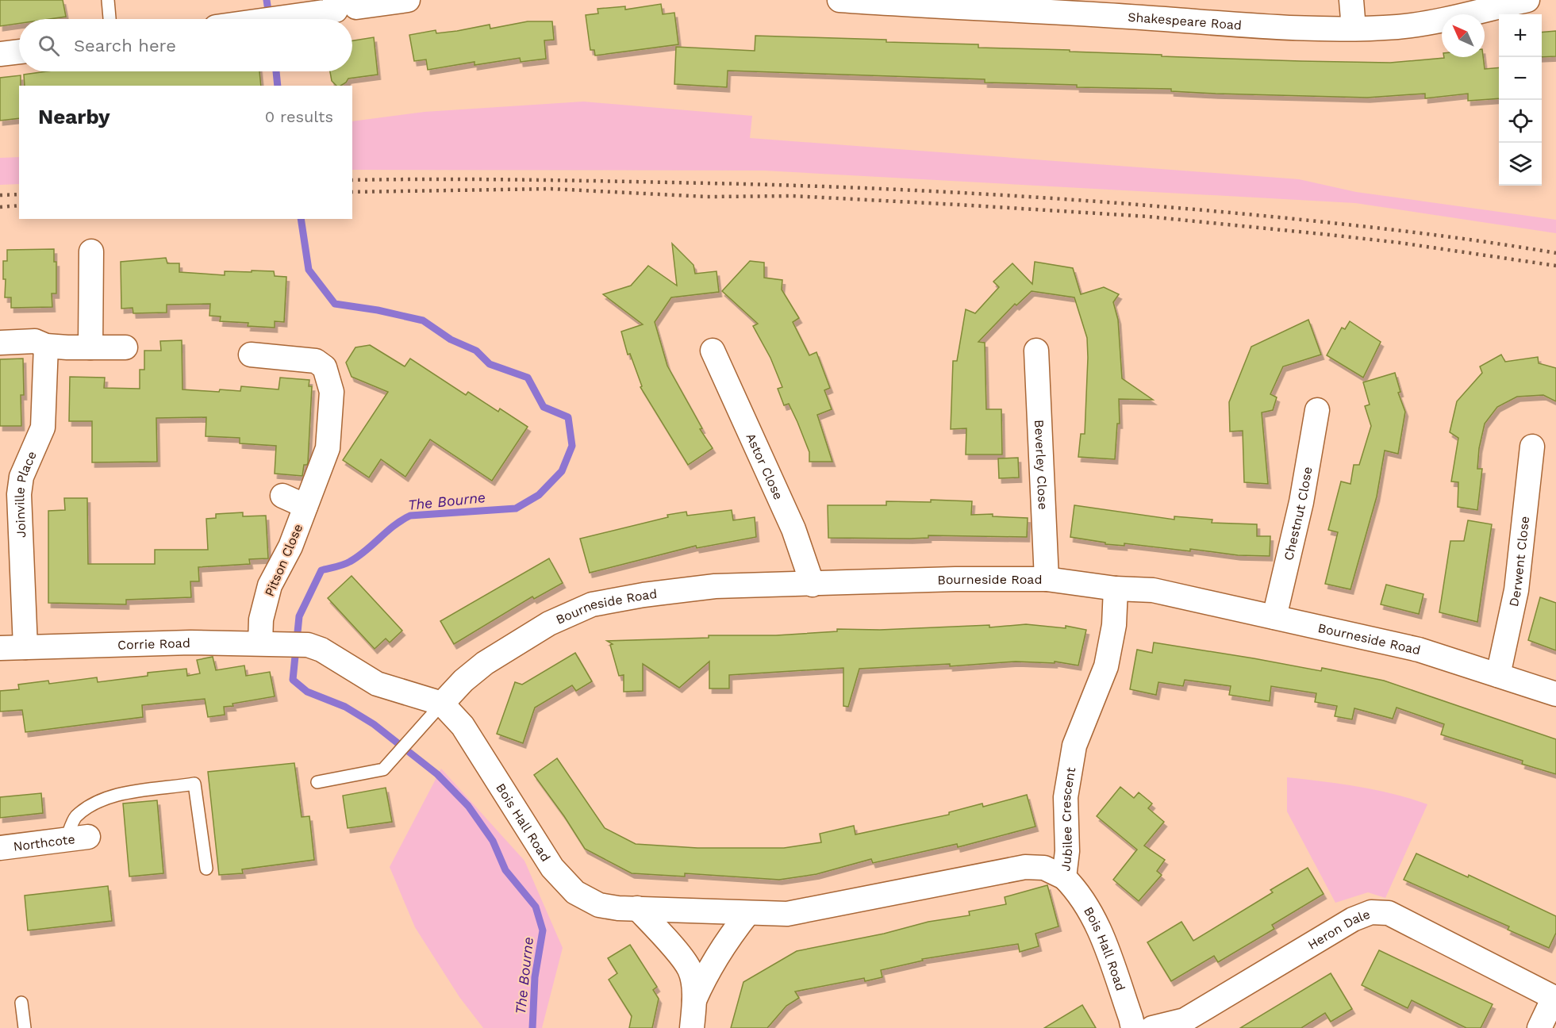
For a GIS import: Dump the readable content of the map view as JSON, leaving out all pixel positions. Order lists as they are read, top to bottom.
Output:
{
  "streets": {
    "street": [
      "Shakespeare Road",
      "Beverley Close",
      "Astor Close",
      "Joinville Place",
      "Chestnut Close",
      "Pitson Close",
      "Derwent Close",
      "Bourneside Road",
      "Corrie Road",
      "Jubilee Crescent",
      "Bois Hall Road",
      "Northcote",
      "Heron Dale"
    ]
  },
  "crossings": [
    ["Beverley Close", "Bourneside Road"],
    ["Astor Close", "Bourneside Road"],
    ["Joinville Place", "Corrie Road"],
    ["Chestnut Close", "Bourneside Road"],
    ["Pitson Close", "Corrie Road"],
    ["Derwent Close", "Bourneside Road"],
    ["Bourneside Road", "Corrie Road"],
    ["Bourneside Road", "Jubilee Crescent"],
    ["Bourneside Road", "Bois Hall Road"],
    ["Corrie Road", "Bois Hall Road"],
    ["Jubilee Crescent", "Bois Hall Road"]
  ],
  "water": ["The Bourne"],
  "north": "top left",
  "page": {
    "map_buttons": ["+", "−"],
    "search": "Search here",
    "heading": ["Nearby", "0 results"]
  }
}
